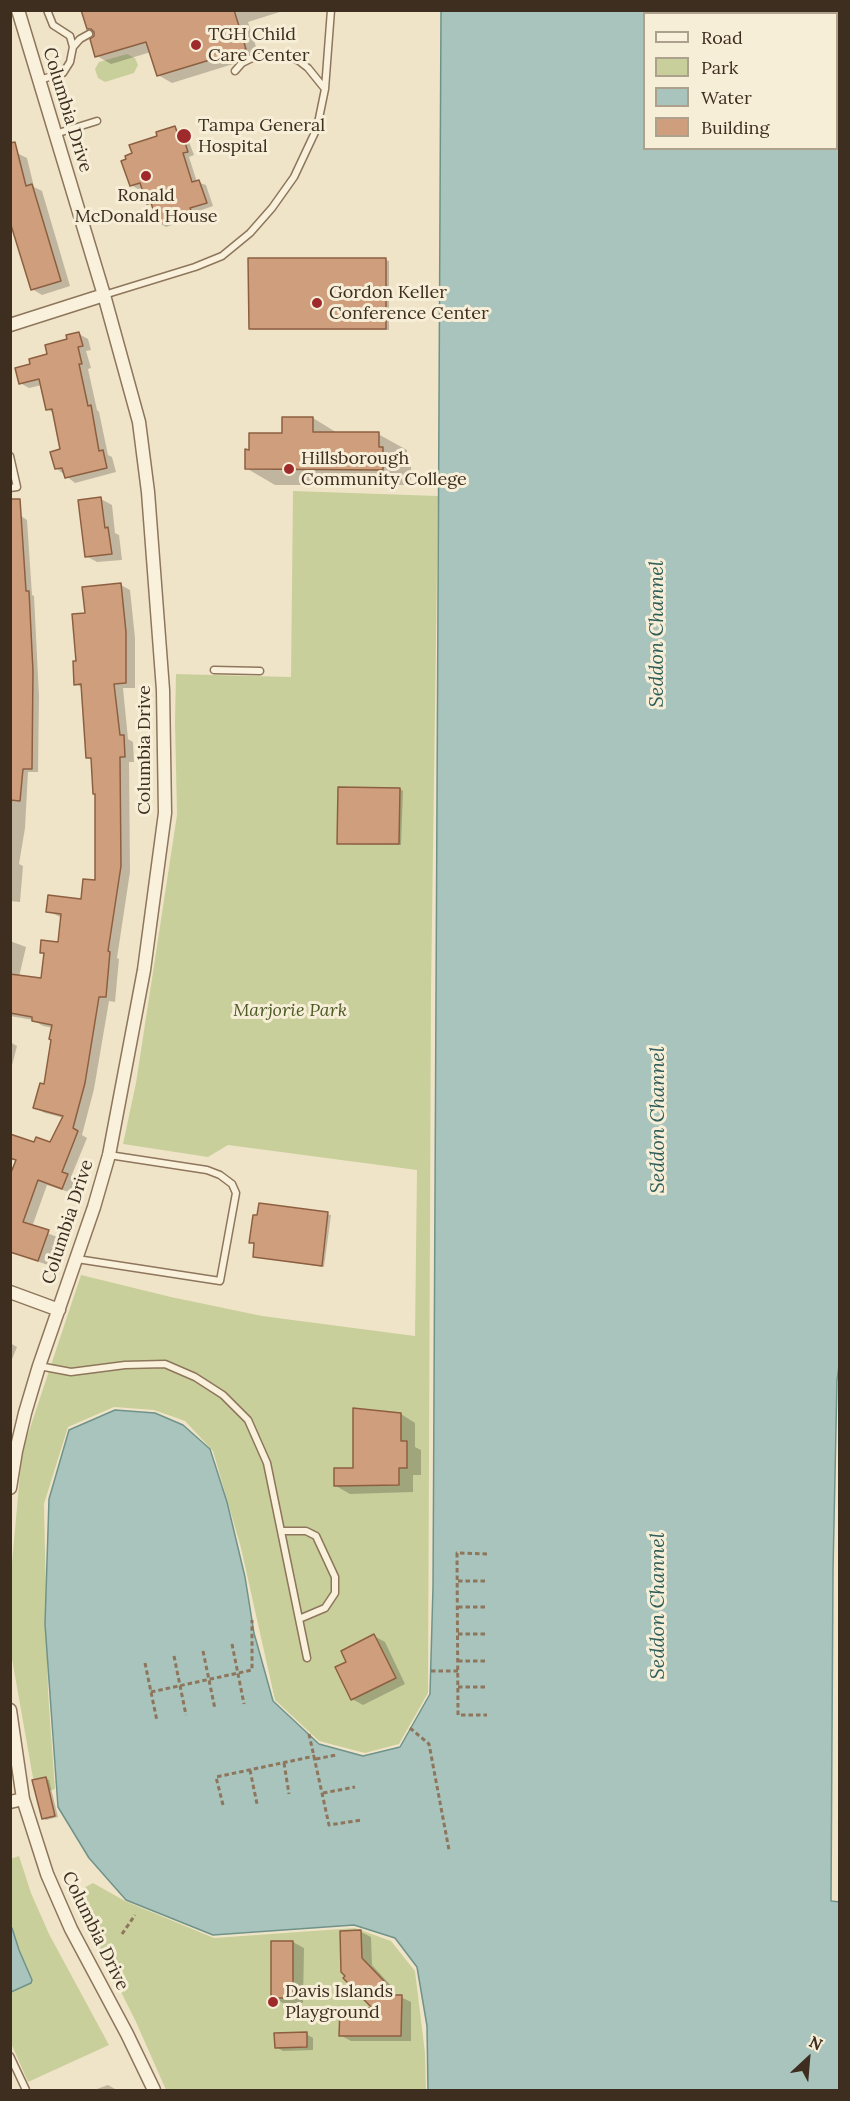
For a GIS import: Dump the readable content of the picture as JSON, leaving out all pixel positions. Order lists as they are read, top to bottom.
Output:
{
  "streets": {
    "street": ["Columbia Drive"]
  },
  "water": ["Seddon Channel"],
  "parks": ["Marjorie Park"],
  "places": [
    "TGH Child Care Center",
    "Tampa General Hospital",
    "Ronald McDonald House",
    "Gordon Keller Conference Center",
    "Hillsborough Community College",
    "Davis Islands Playground"
  ],
  "legend": [
    "Road",
    "Park",
    "Water",
    "Building"
  ],
  "north": "top right"
}
